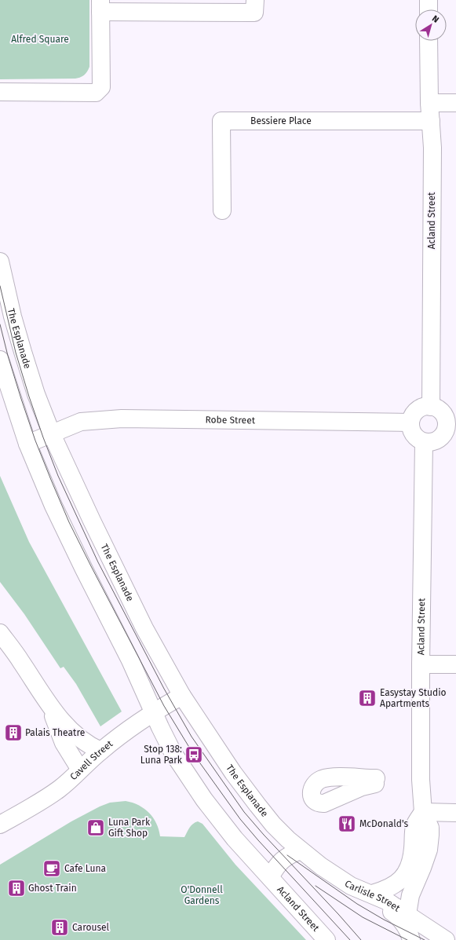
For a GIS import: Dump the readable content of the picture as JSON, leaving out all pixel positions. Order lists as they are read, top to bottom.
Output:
{
  "streets": {
    "street": [
      "Bessiere Place",
      "Acland Street",
      "The Esplanade",
      "Robe Street",
      "Cavell Street",
      "Carlisle Street"
    ]
  },
  "crossings": [
    ["Bessiere Place", "Acland Street"],
    ["Acland Street", "Robe Street"],
    ["Acland Street", "Carlisle Street"],
    ["The Esplanade", "Robe Street"],
    ["The Esplanade", "Cavell Street"],
    ["The Esplanade", "Carlisle Street"]
  ],
  "parks": ["Alfred Square", "O'Donnell Gardens"],
  "places": {
    "building": [
      "Easystay Studio Apartments",
      "Palais Theatre",
      "Ghost Train",
      "Carousel"
    ],
    "bus stop": ["Stop 138: Luna Park"],
    "restaurant": ["McDonald's"],
    "shop": ["Luna Park Gift Shop"],
    "cafe": ["Cafe Luna"]
  },
  "north": "top right"
}
